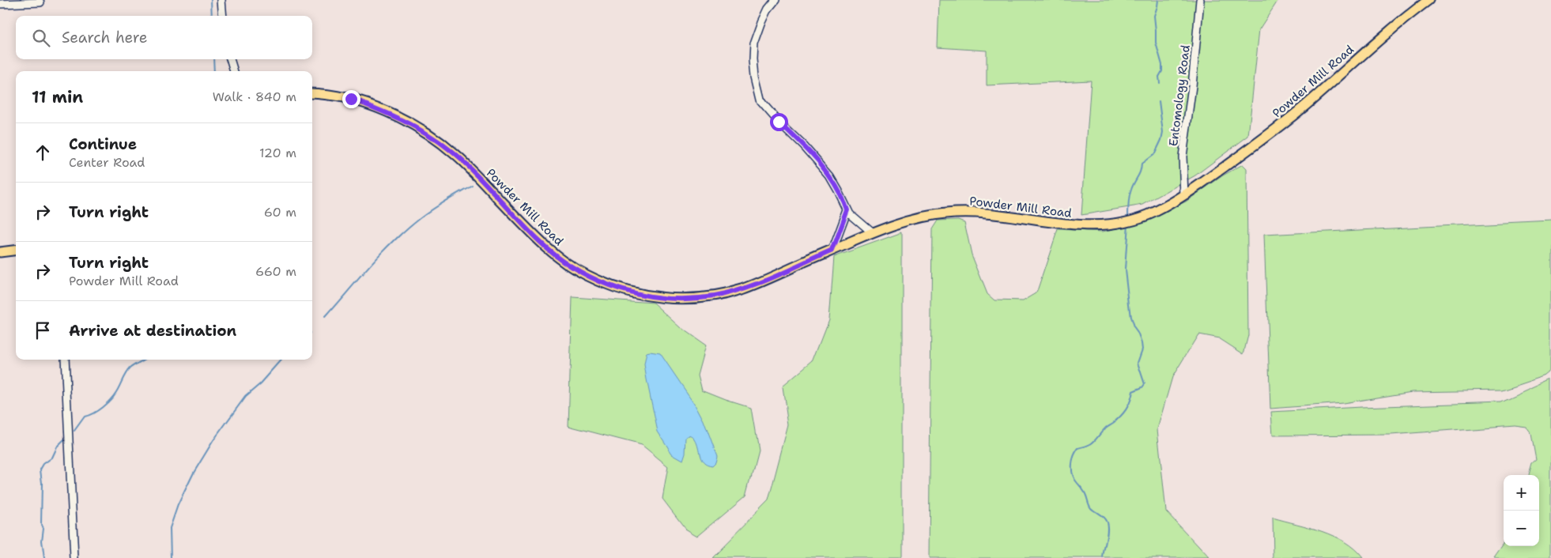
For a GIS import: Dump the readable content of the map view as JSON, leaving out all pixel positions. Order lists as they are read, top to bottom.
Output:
{
  "streets": {
    "main road": ["Powder Mill Road"],
    "street": ["Entomology Road"]
  },
  "crossings": [
    ["Powder Mill Road", "Entomology Road"]
  ],
  "page": {
    "search": "Search here",
    "heading": ["11 min", "Walk · 840 m"],
    "list": [
      ["Continue", "Center Road", "120 m"],
      ["Turn right", "60 m"],
      ["Turn right", "Powder Mill Road", "660 m"],
      "Arrive at destination"
    ],
    "map_buttons": ["+", "−"]
  }
}
